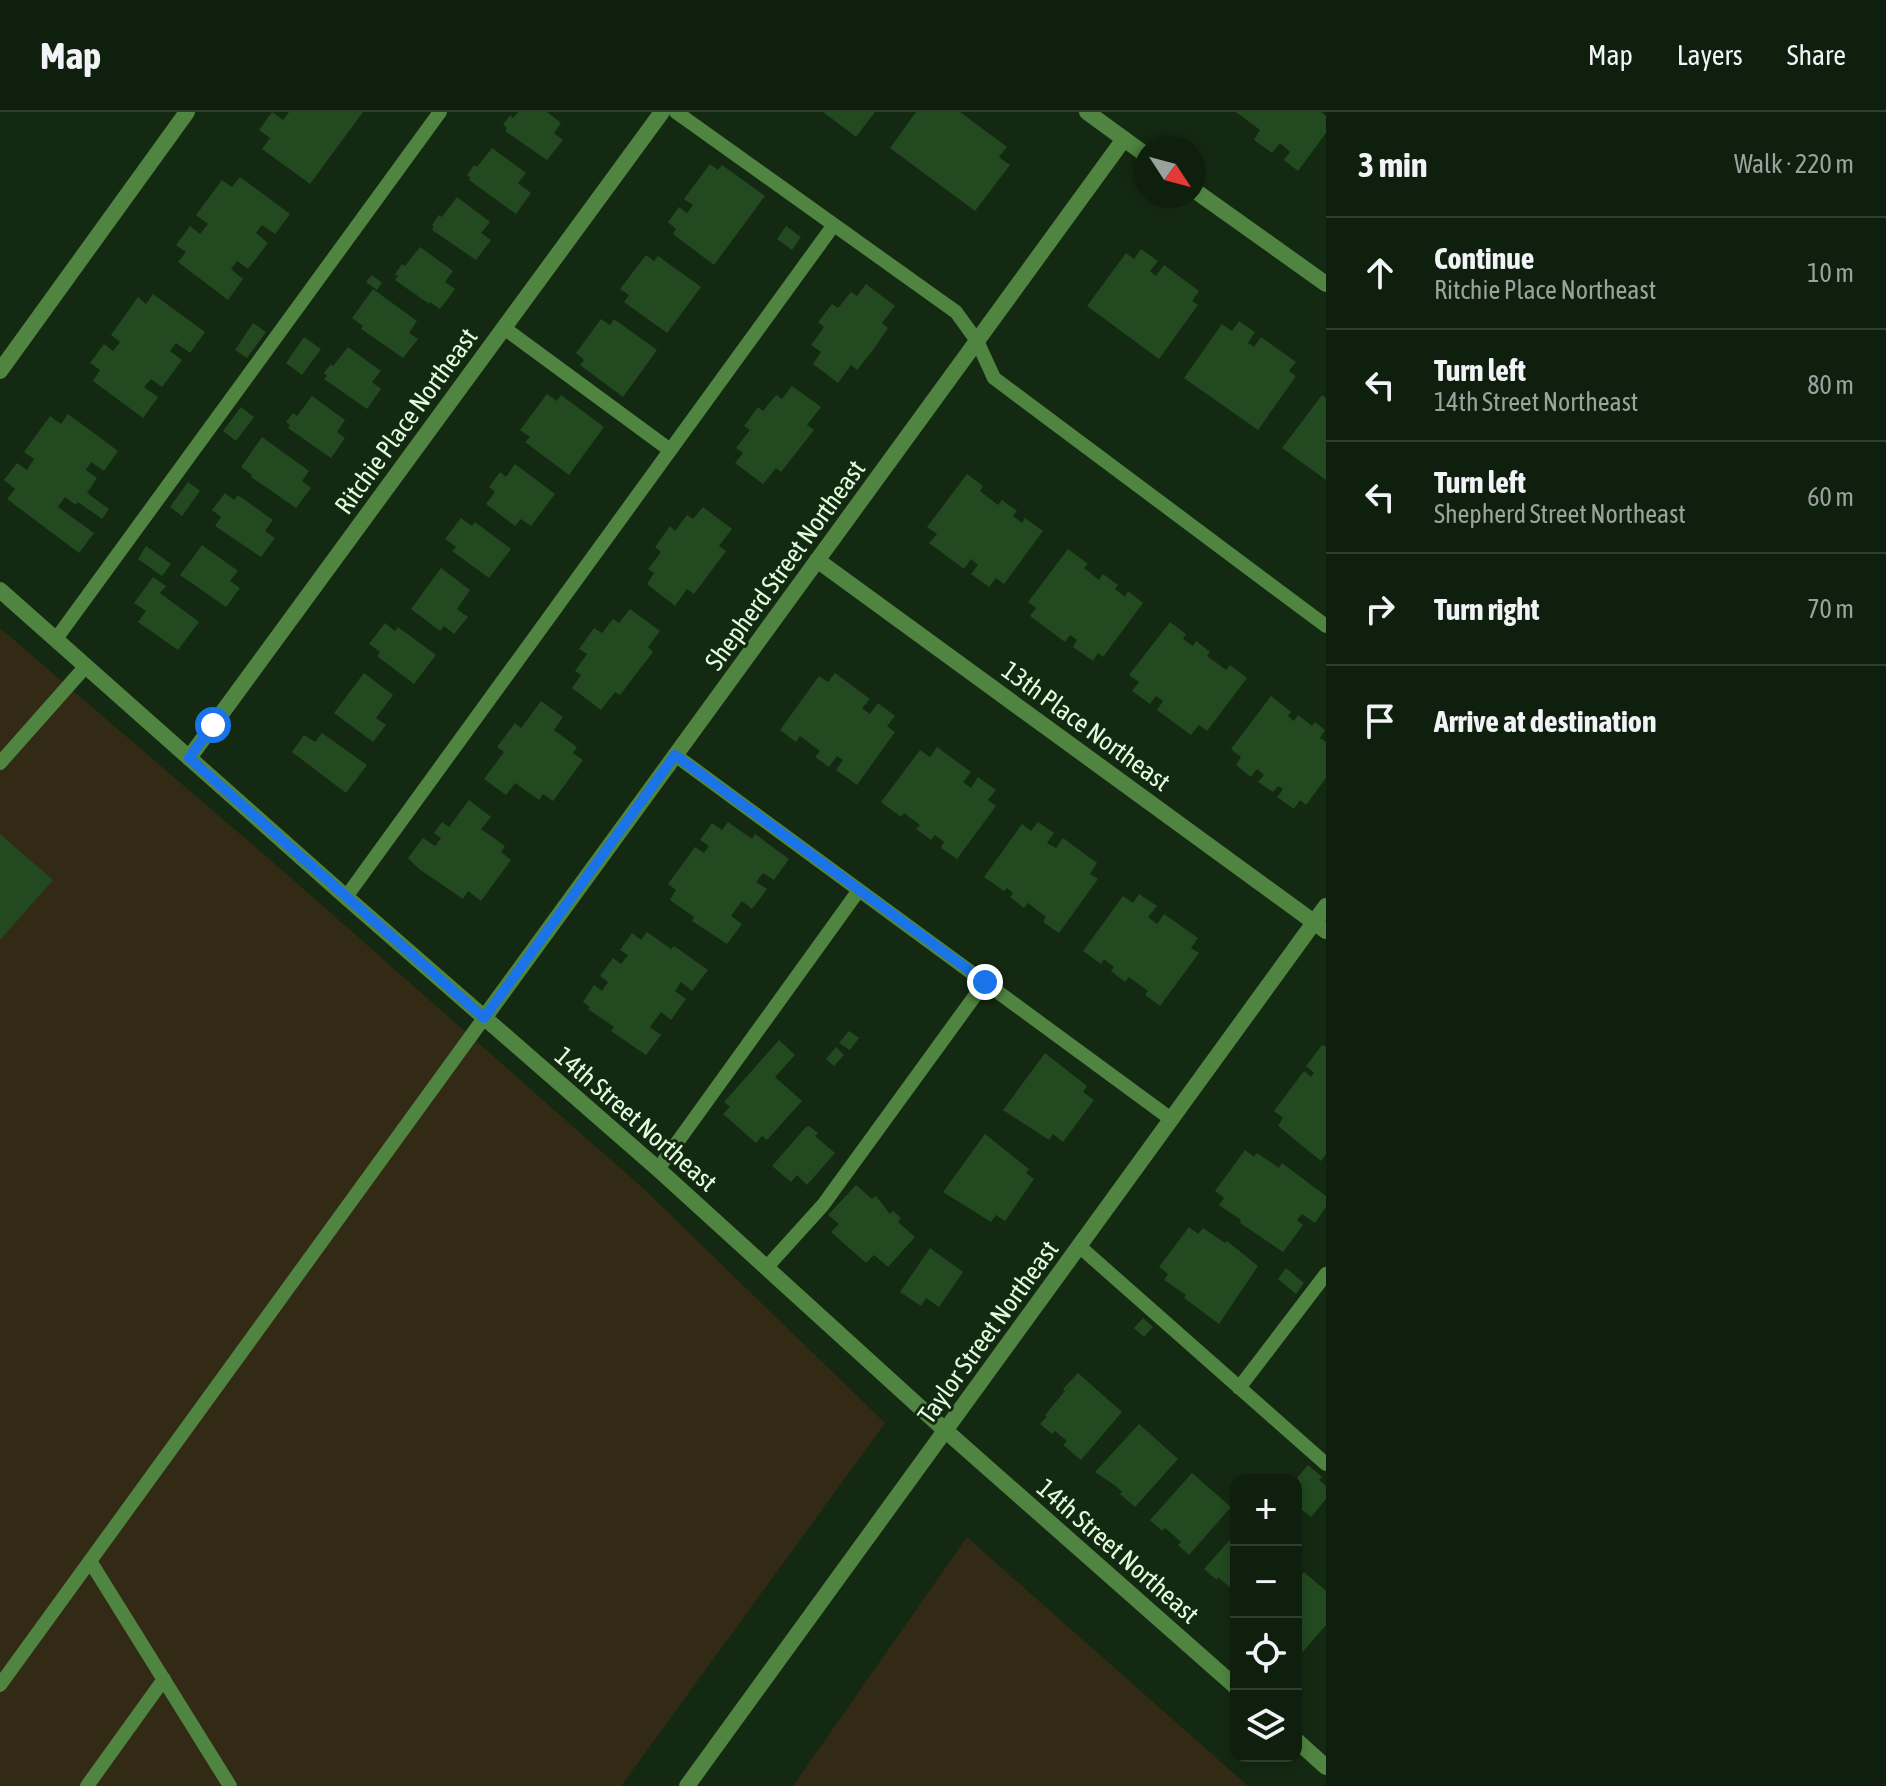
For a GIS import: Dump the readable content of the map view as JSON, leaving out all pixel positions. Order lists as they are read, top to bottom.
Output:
{
  "streets": {
    "street": [
      "Ritchie Place Northeast",
      "Shepherd Street Northeast",
      "13th Place Northeast",
      "14th Street Northeast",
      "Taylor Street Northeast"
    ]
  },
  "crossings": [
    ["Ritchie Place Northeast", "14th Street Northeast"],
    ["Shepherd Street Northeast", "13th Place Northeast"],
    ["Shepherd Street Northeast", "14th Street Northeast"],
    ["13th Place Northeast", "Taylor Street Northeast"],
    ["14th Street Northeast", "Taylor Street Northeast"]
  ],
  "north": "bottom right",
  "page": {
    "header": "Map",
    "nav": ["Map", "Layers", "Share"],
    "heading": ["3 min", "Walk · 220 m"],
    "list": [
      ["Continue", "Ritchie Place Northeast", "10 m"],
      ["Turn left", "14th Street Northeast", "80 m"],
      ["Turn left", "Shepherd Street Northeast", "60 m"],
      ["Turn right", "70 m"],
      "Arrive at destination"
    ],
    "map_buttons": ["+", "−"]
  }
}
